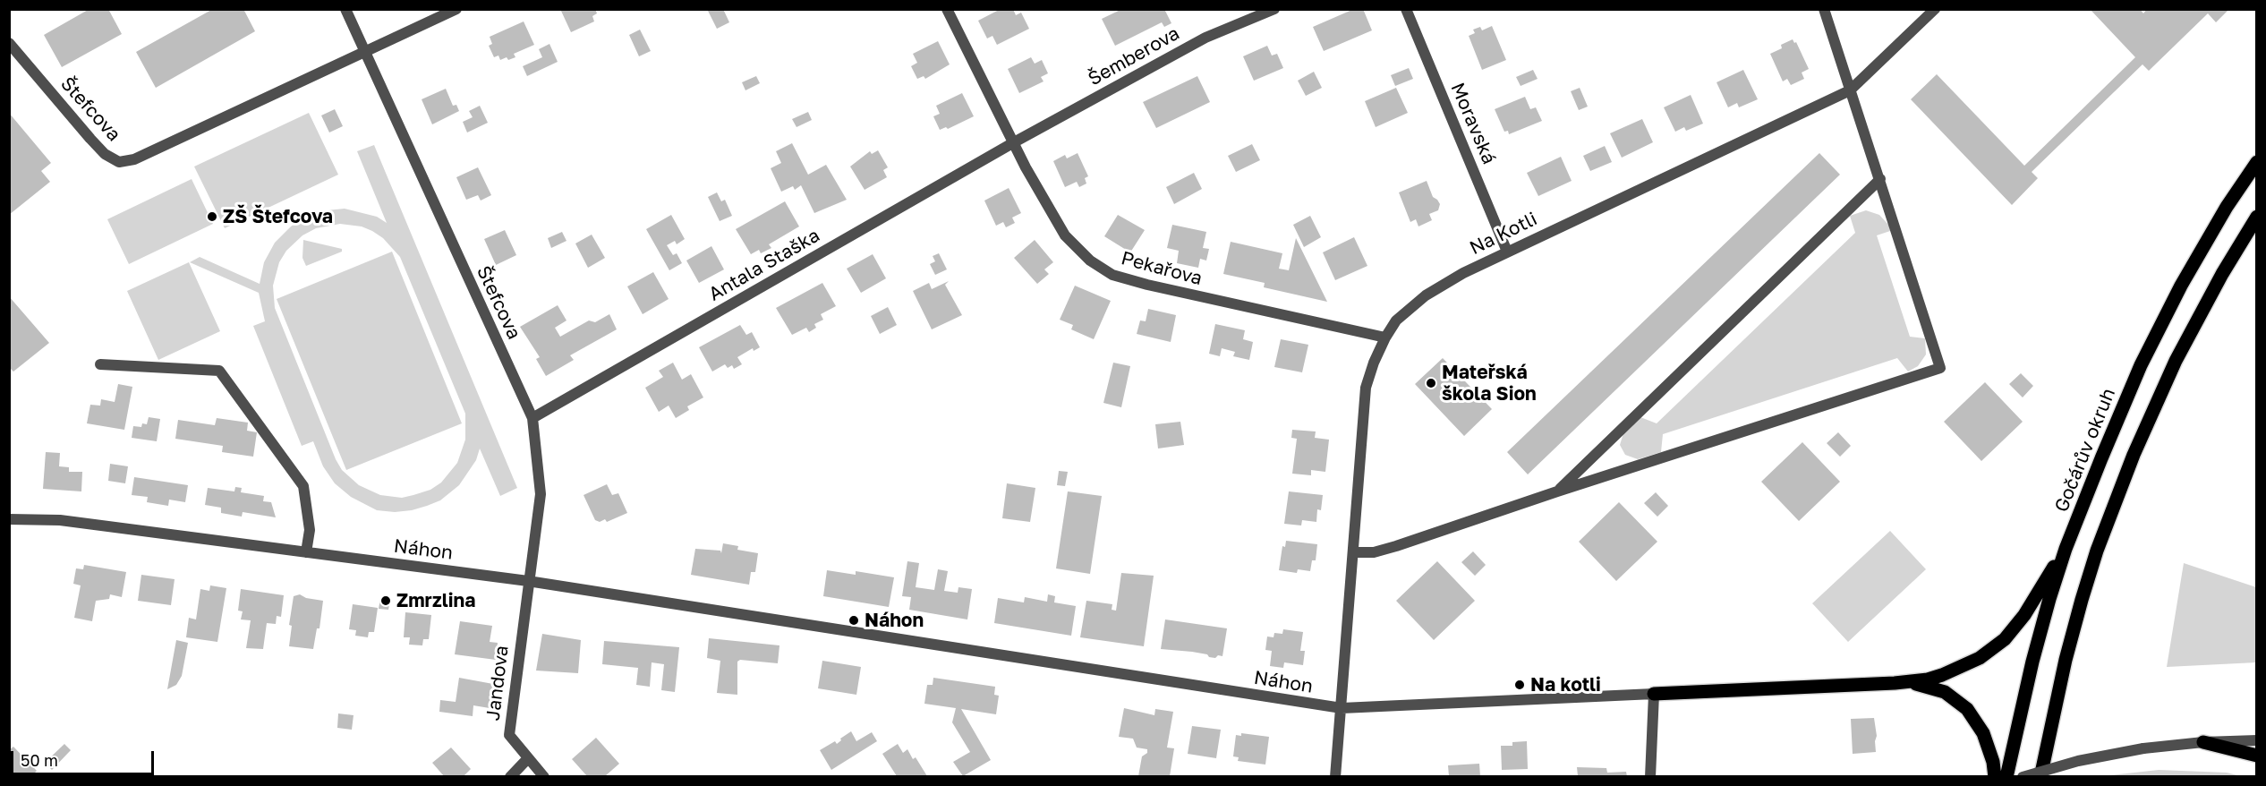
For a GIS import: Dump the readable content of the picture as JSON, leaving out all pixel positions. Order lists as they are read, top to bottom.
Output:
{
  "streets": {
    "main road": ["Gočárův okruh"],
    "street": [
      "Šemberova",
      "Štefcova",
      "Moravská",
      "Na Kotli",
      "Antala Staška",
      "Pekařova",
      "Náhon",
      "Jandova"
    ]
  },
  "crossings": [
    ["Šemberova", "Antala Staška"],
    ["Šemberova", "Pekařova"],
    ["Štefcova", "Antala Staška"],
    ["Štefcova", "Náhon"],
    ["Štefcova", "Jandova"],
    ["Moravská", "Na Kotli"],
    ["Na Kotli", "Pekařova"],
    ["Na Kotli", "Náhon"],
    ["Antala Staška", "Pekařova"],
    ["Náhon", "Jandova"]
  ],
  "places": [
    "ZŠ Štefcova",
    "Mateřská škola Sion",
    "Zmrzlina",
    "Náhon",
    "Na kotli"
  ],
  "scale_bar": "50 m"
}
